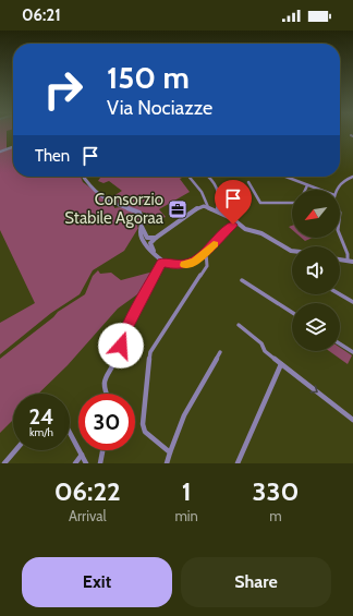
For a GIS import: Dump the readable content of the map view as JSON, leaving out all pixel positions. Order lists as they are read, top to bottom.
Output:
{
  "places": {
    "office": ["Consorzio Stabile Agoraa"]
  },
  "north": "bottom left",
  "page": {
    "status": "06:21",
    "turn": ["150 m", "Via Nociazze"],
    "then": "Then",
    "speed": "24 km/h",
    "limit": "30",
    "eta": [
      "06:22",
      "Arrival",
      "1",
      "min",
      "330",
      "m"
    ],
    "buttons": ["Exit", "Share"]
  }
}
